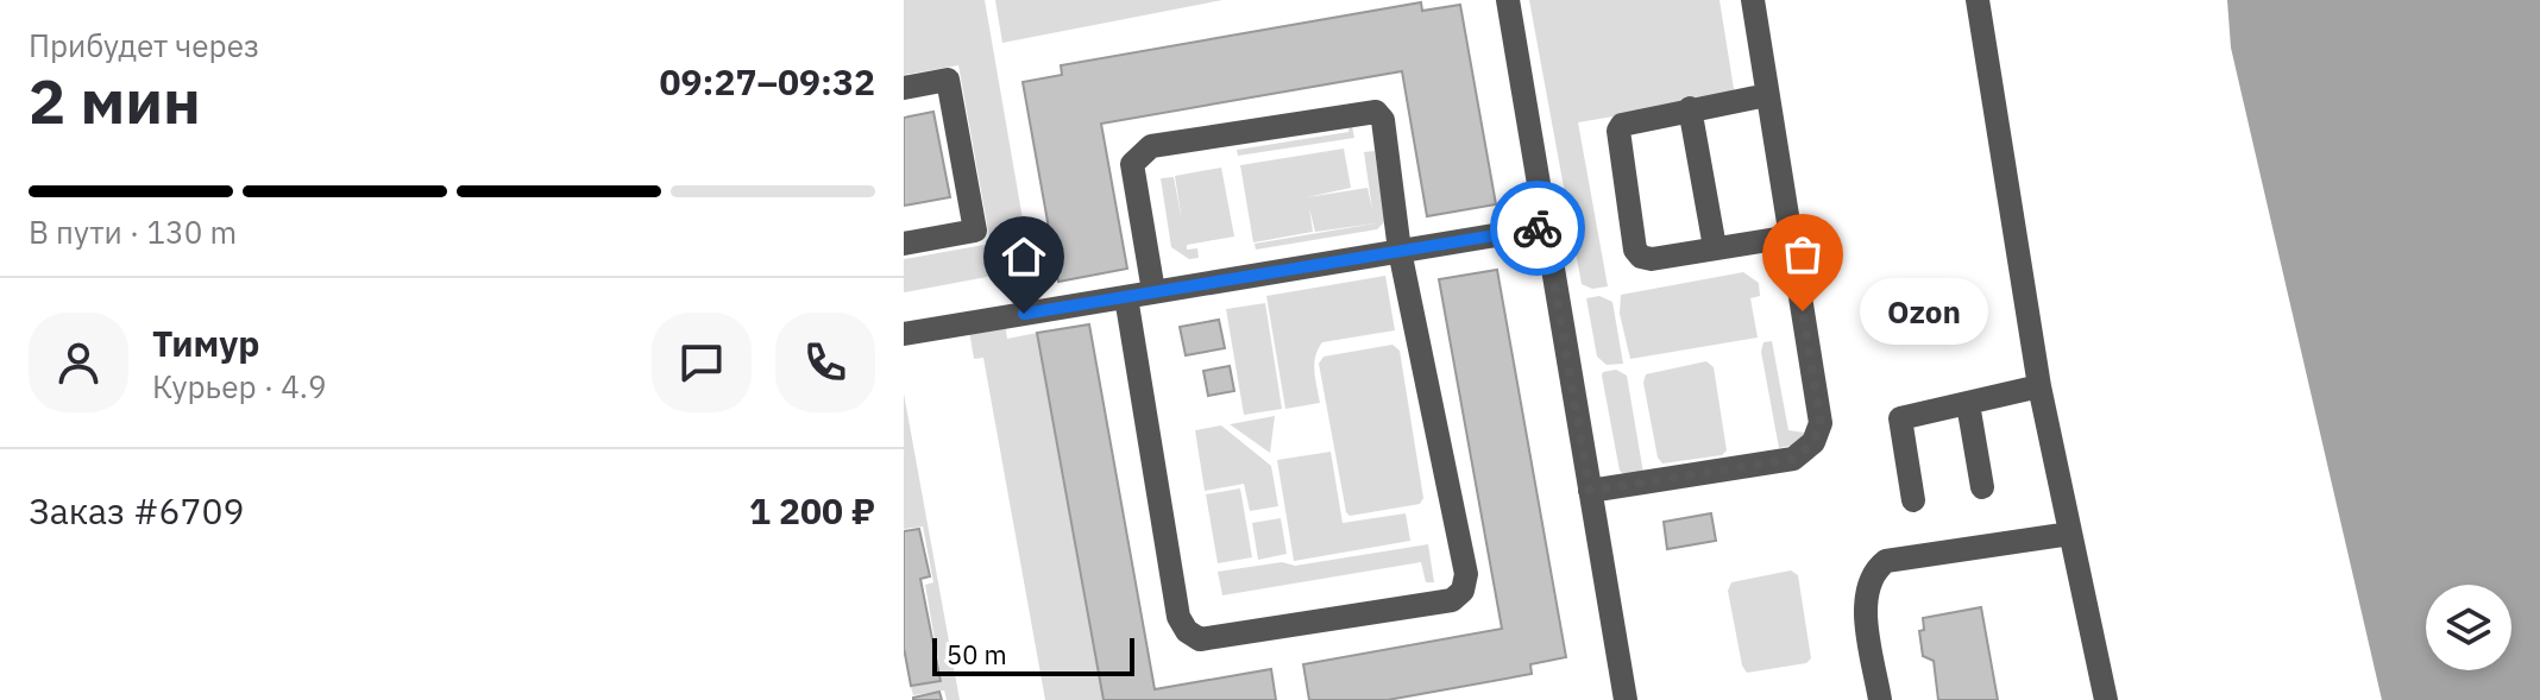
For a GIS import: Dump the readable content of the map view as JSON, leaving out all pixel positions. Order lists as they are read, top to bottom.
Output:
{
  "places": ["Ozon"],
  "scale_bar": "50 m",
  "page": {
    "heading": ["2 мин", "Прибудет через", "09:27–09:32"],
    "panel": [
      "Тимур",
      "Курьер · 4.9",
      "Заказ #6709",
      "1 200 ₽"
    ],
    "bar": "В пути · 130 m",
    "bubble": "Ozon",
    "scale": "50 m"
  }
}
